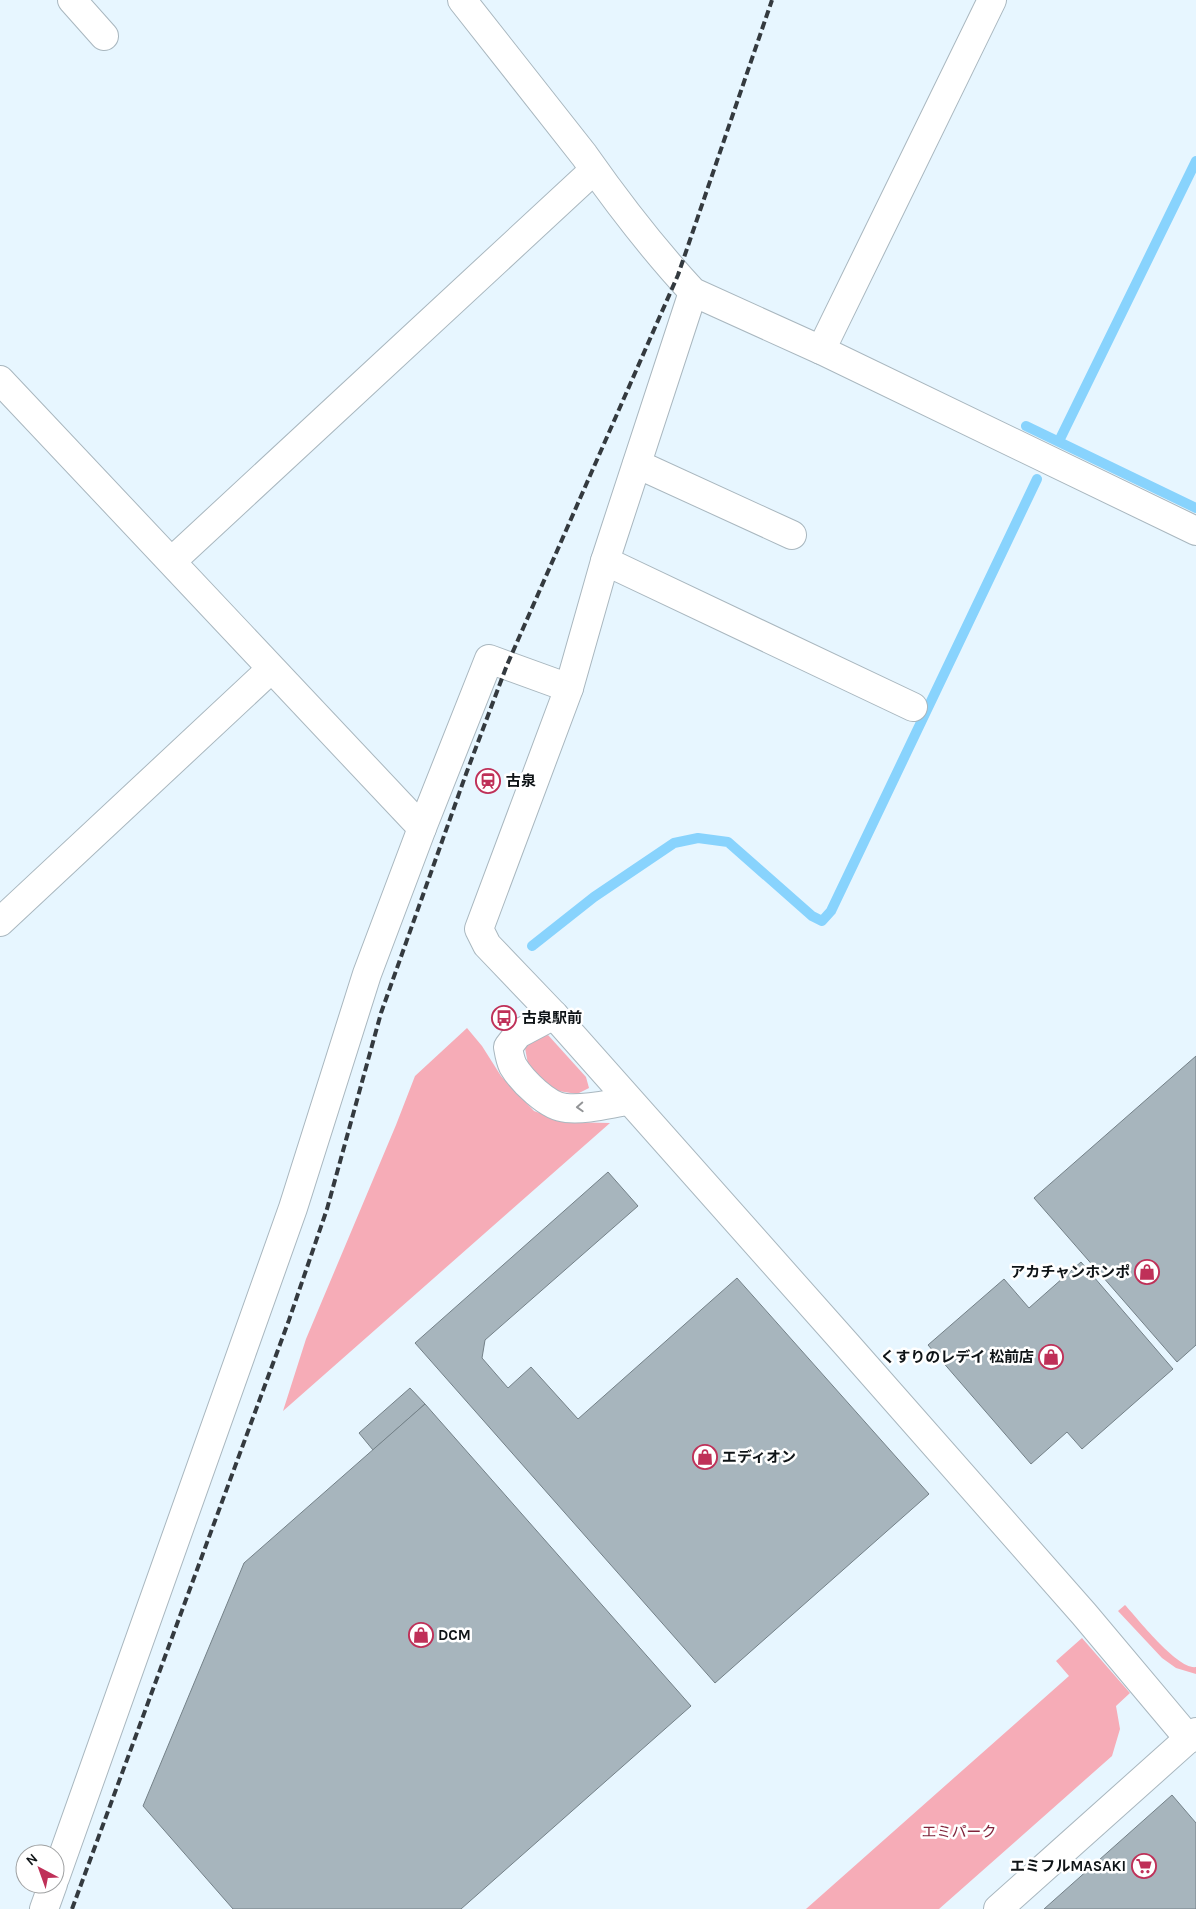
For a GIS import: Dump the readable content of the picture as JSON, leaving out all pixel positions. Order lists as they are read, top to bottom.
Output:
{
  "parks": ["エミパーク"],
  "places": {
    "station": ["古泉"],
    "bus stop": ["古泉駅前"],
    "shop": [
      "アカチャンホンポ",
      "くすりのレデイ 松前店",
      "エディオン",
      "DCM"
    ],
    "supermarket": ["エミフルMASAKI"]
  },
  "north": "top left"
}
